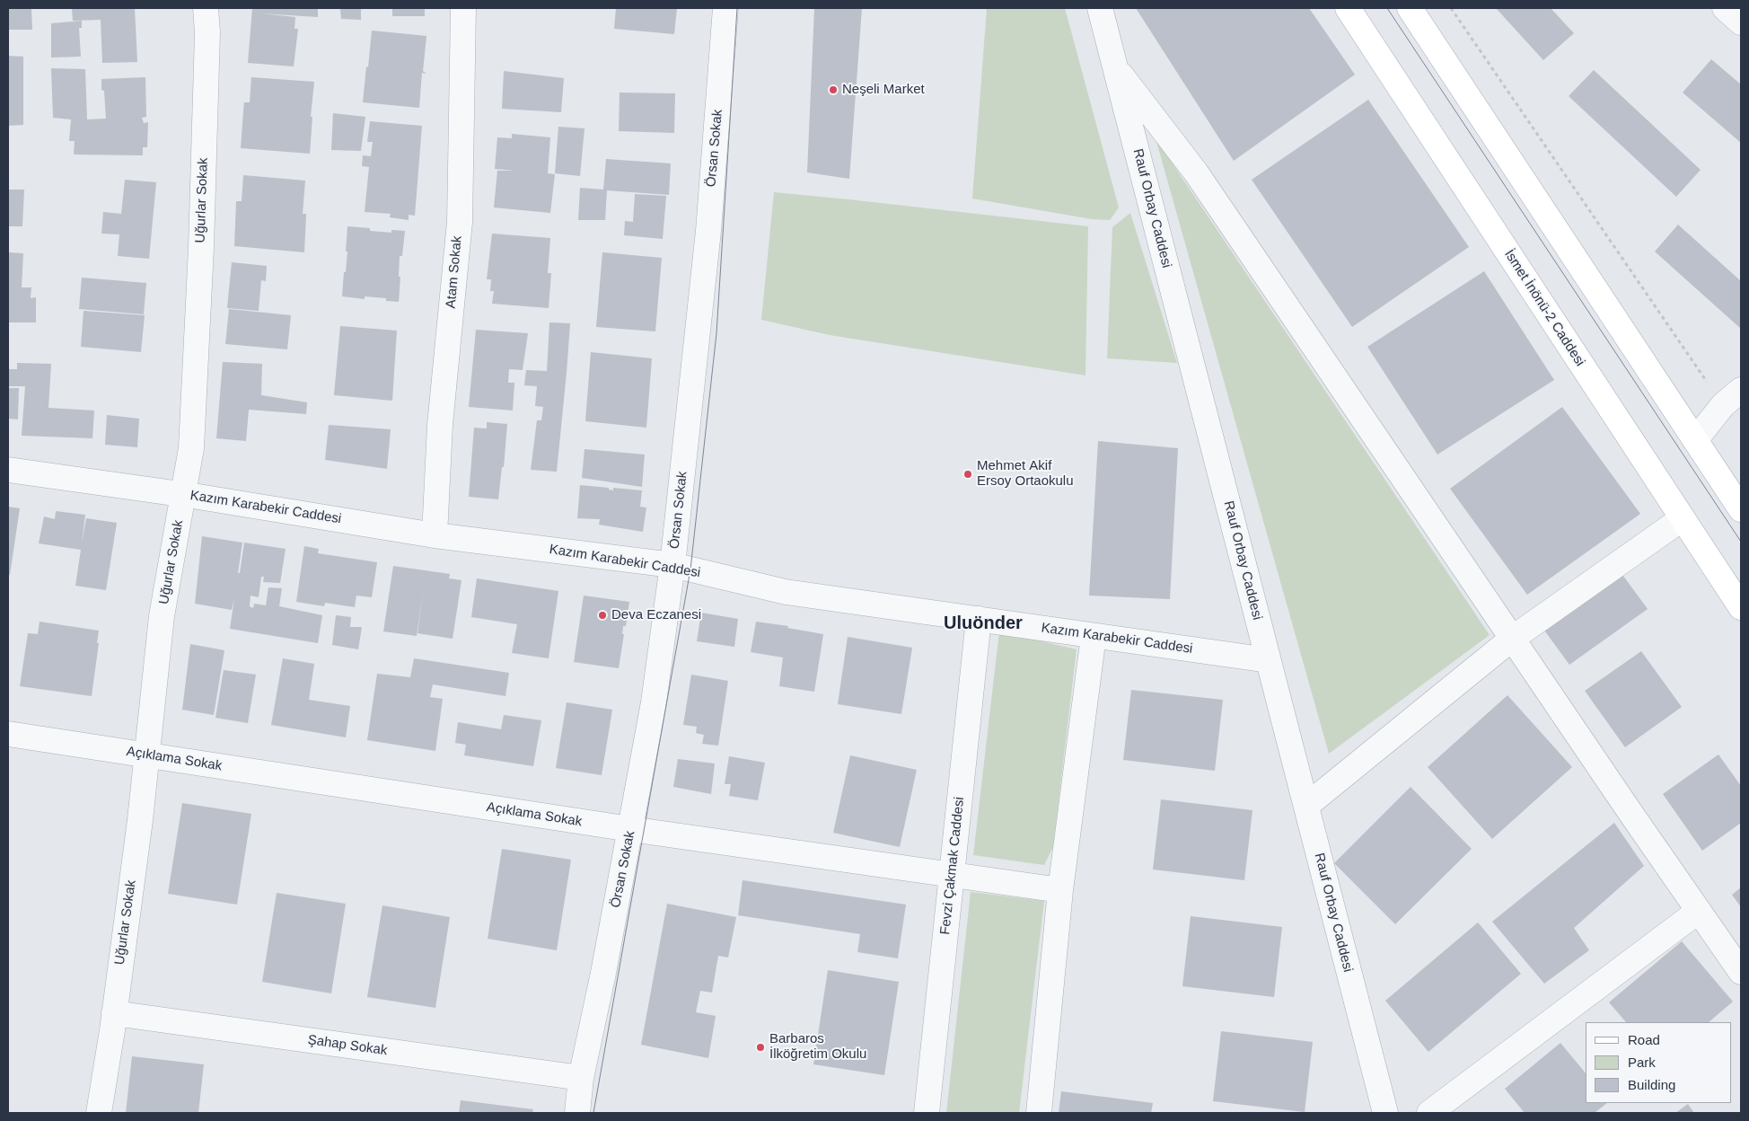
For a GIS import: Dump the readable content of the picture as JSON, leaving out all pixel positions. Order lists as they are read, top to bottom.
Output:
{
  "streets": {
    "main road": ["İsmet İnönü-2 Caddesi"],
    "street": [
      "Örsan Sokak",
      "Uğurlar Sokak",
      "Rauf Orbay Caddesi",
      "Atam Sokak",
      "Kazım Karabekir Caddesi",
      "Açıklama Sokak",
      "Fevzi Çakmak Caddesi",
      "Şahap Sokak"
    ]
  },
  "crossings": [
    ["Örsan Sokak", "Kazım Karabekir Caddesi"],
    ["Örsan Sokak", "Açıklama Sokak"],
    ["Örsan Sokak", "Şahap Sokak"],
    ["Uğurlar Sokak", "Kazım Karabekir Caddesi"],
    ["Uğurlar Sokak", "Açıklama Sokak"],
    ["Uğurlar Sokak", "Şahap Sokak"],
    ["Rauf Orbay Caddesi", "Kazım Karabekir Caddesi"],
    ["Atam Sokak", "Kazım Karabekir Caddesi"],
    ["Kazım Karabekir Caddesi", "Fevzi Çakmak Caddesi"],
    ["Açıklama Sokak", "Fevzi Çakmak Caddesi"]
  ],
  "districts": ["Uluönder"],
  "places": [
    "Neşeli Market",
    "Mehmet Akif Ersoy Ortaokulu",
    "Deva Eczanesi",
    "Barbaros İlköğretim Okulu"
  ],
  "legend": ["Road", "Park", "Building"]
}
